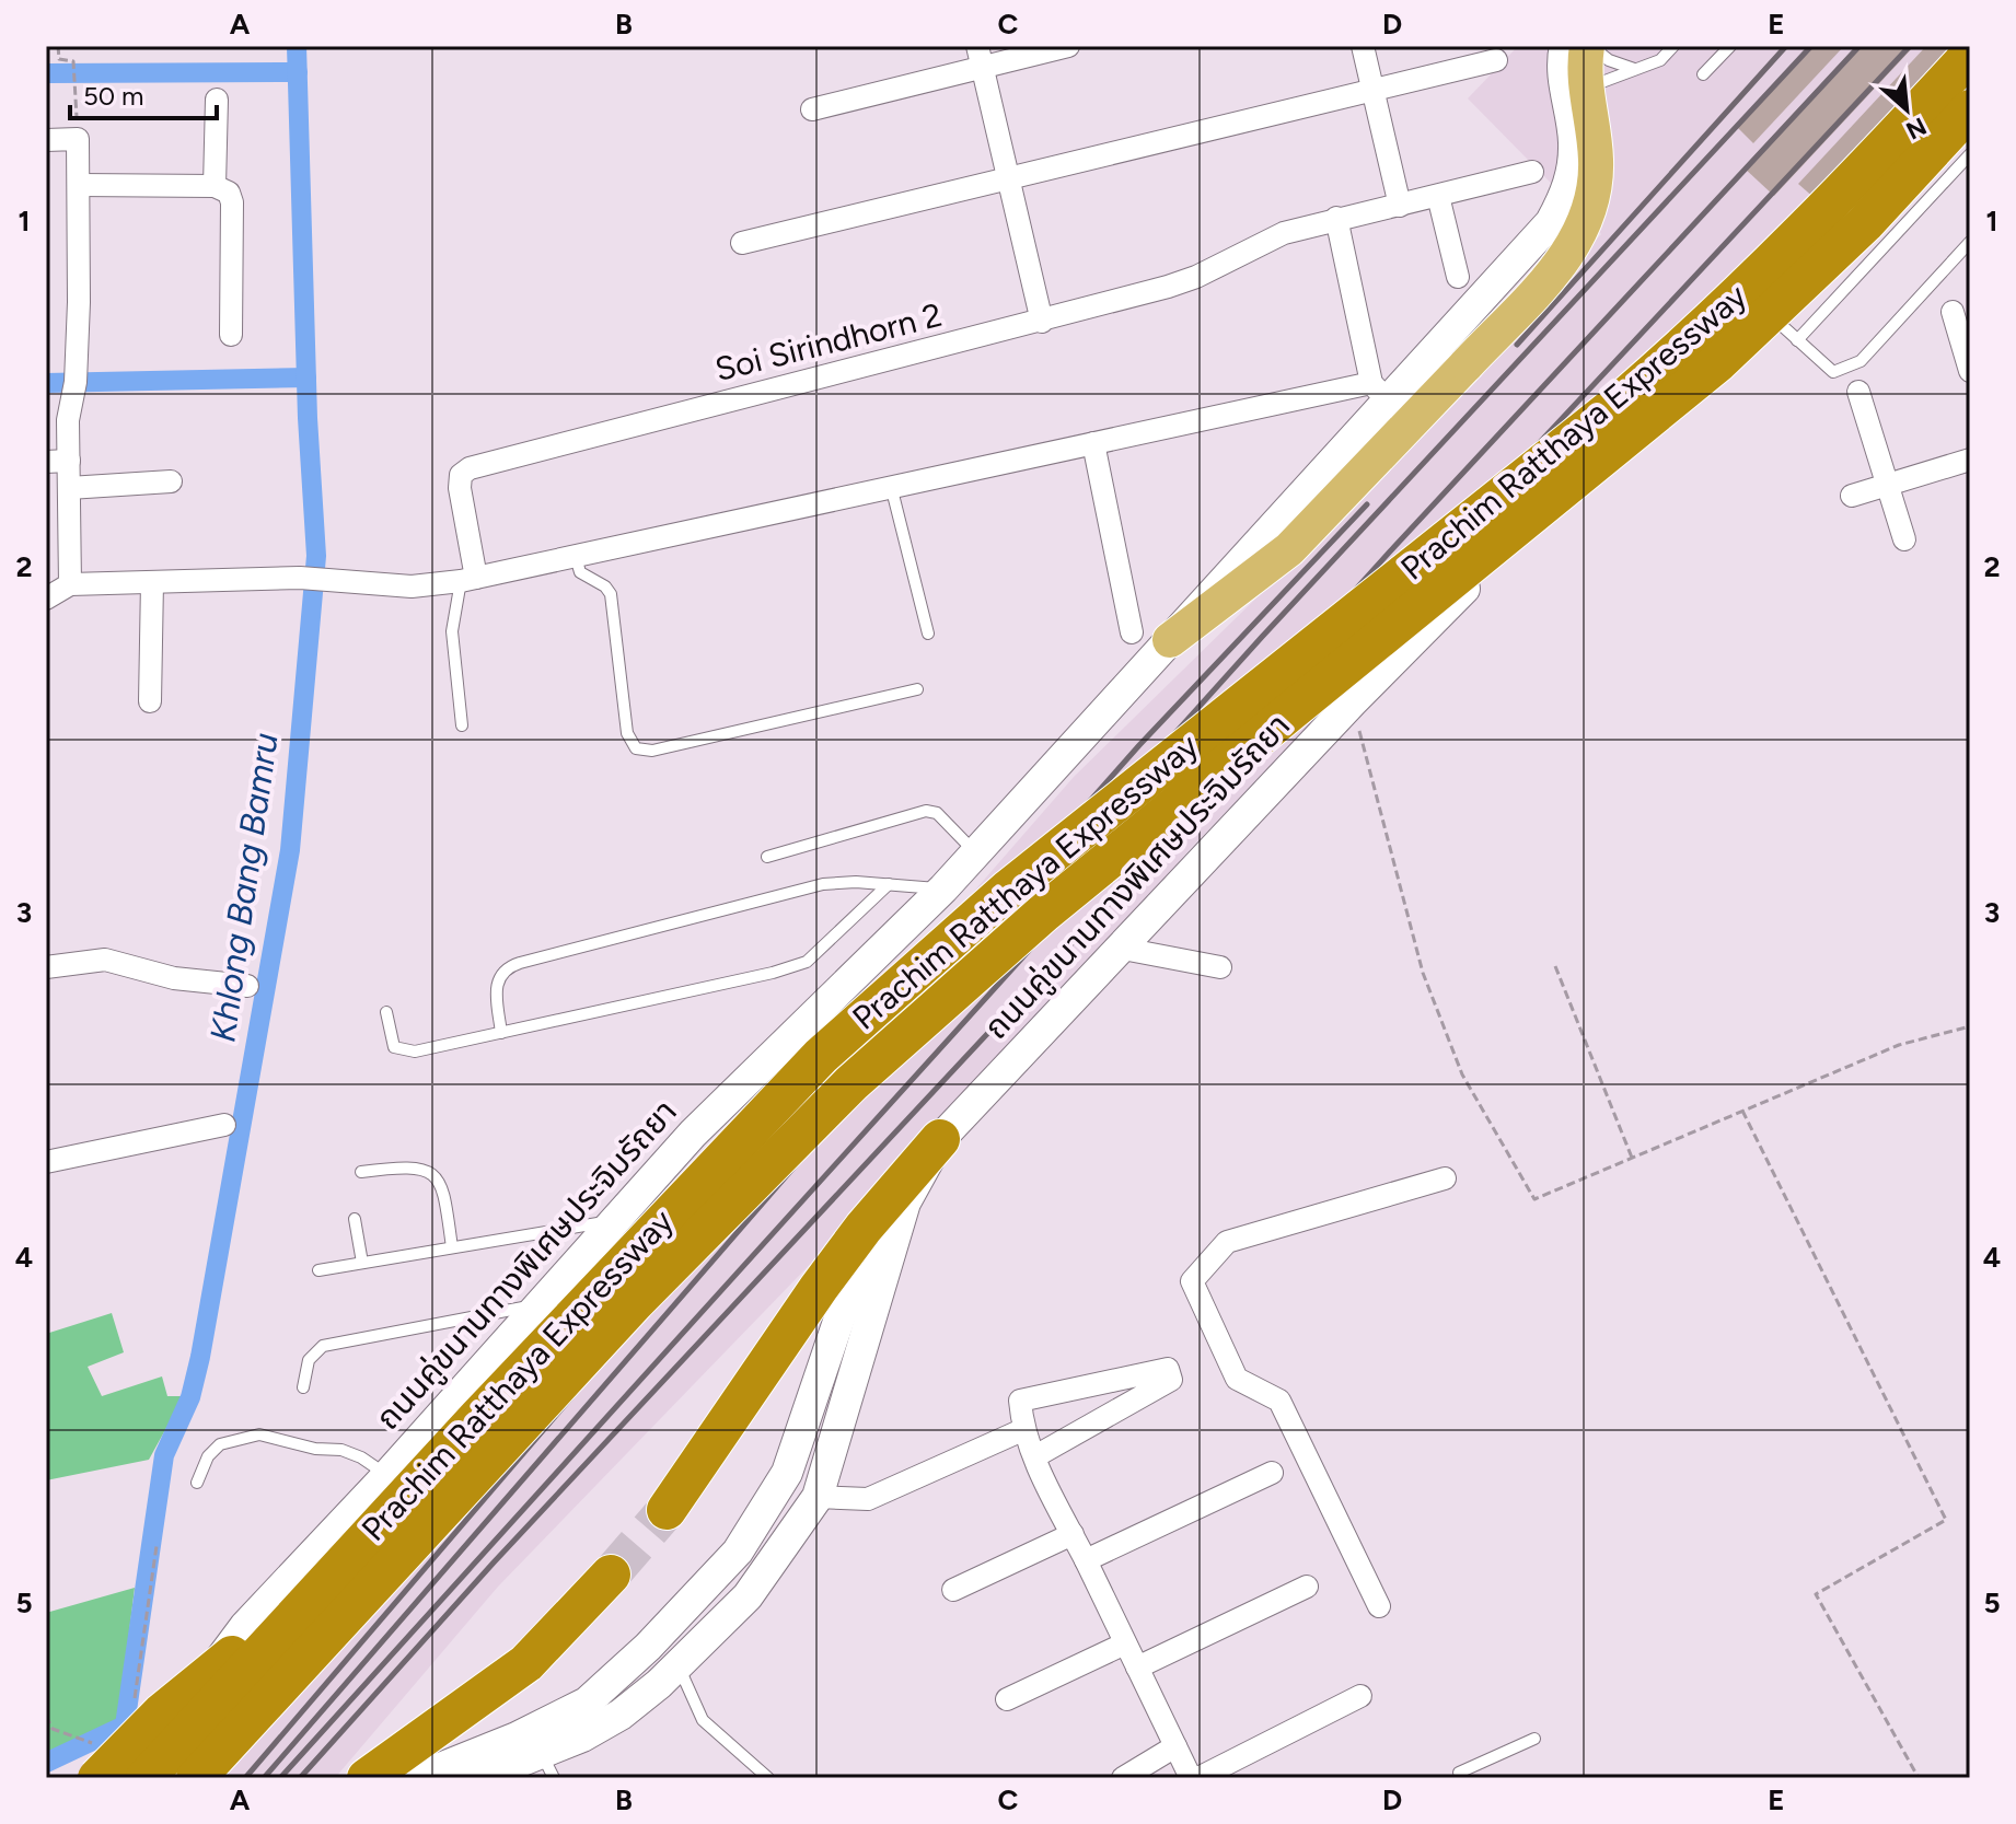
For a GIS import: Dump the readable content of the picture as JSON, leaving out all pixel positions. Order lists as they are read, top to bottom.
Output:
{
  "streets": {
    "highway": ["Prachim Ratthaya Expressway"],
    "main road": ["ถนนคู่ขนานทางพิเศษประจิมรัถยา"],
    "street": ["Soi Sirindhorn 2"]
  },
  "crossings": [
    ["Prachim Ratthaya Expressway", "ถนนคู่ขนานทางพิเศษประจิมรัถยา"]
  ],
  "water": ["Khlong Bang Bamru"],
  "scale_bar": "50 m",
  "north": "bottom right",
  "grid": {
    "columns": [
      "A",
      "B",
      "C",
      "D",
      "E"
    ],
    "rows": [
      "1",
      "2",
      "3",
      "4",
      "5"
    ]
  }
}
